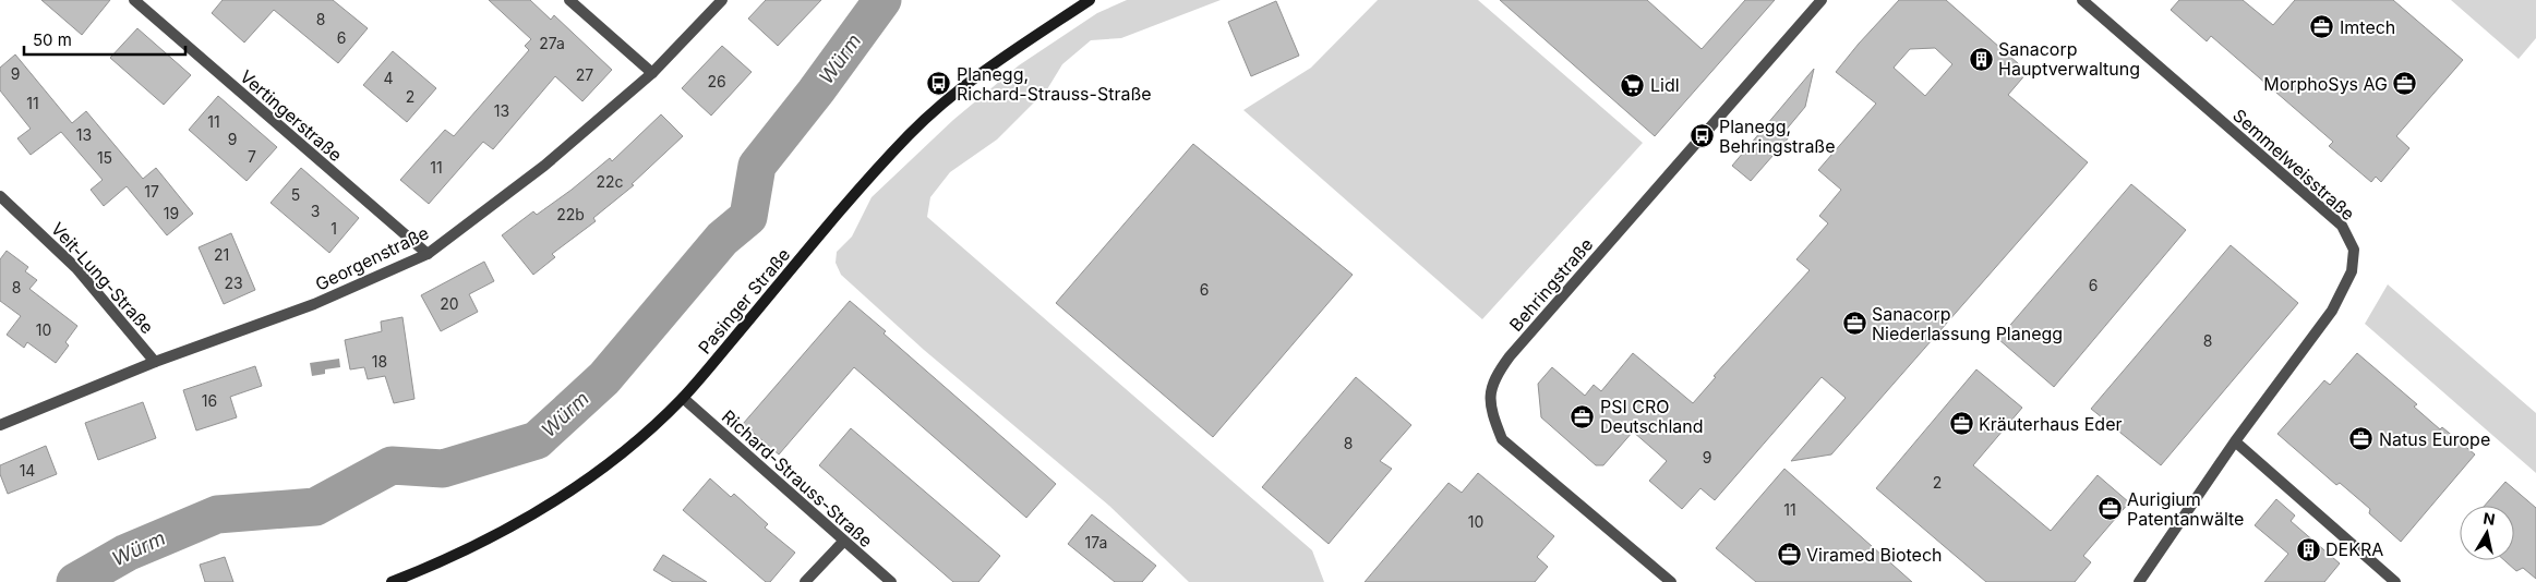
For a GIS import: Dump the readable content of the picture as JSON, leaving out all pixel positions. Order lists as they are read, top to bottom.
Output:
{
  "streets": {
    "main road": ["Pasinger Straße"],
    "street": [
      "Vertingerstraße",
      "Semmelweisstraße",
      "Georgenstraße",
      "Veit-Lung-Straße",
      "Behringstraße",
      "Richard-Strauss-Straße"
    ]
  },
  "crossings": [
    ["Vertingerstraße", "Georgenstraße"],
    ["Georgenstraße", "Veit-Lung-Straße"],
    ["Pasinger Straße", "Richard-Strauss-Straße"]
  ],
  "water": ["Würm"],
  "places": {
    "office": [
      "Imtech",
      "MorphoSys AG",
      "Sanacorp Niederlassung Planegg",
      "PSI CRO Deutschland",
      "Kräuterhaus Eder",
      "Natus Europe",
      "Aurigium Patentanwälte",
      "Viramed Biotech"
    ],
    "building": ["Sanacorp Hauptverwaltung", "DEKRA"],
    "bus stop": ["Planegg, Richard-Strauss-Straße", "Planegg, Behringstraße"],
    "supermarket": ["Lidl"]
  },
  "house_numbers": [
    "8",
    "6",
    "27a",
    "9",
    "27",
    "4",
    "26",
    "2",
    "11",
    "13",
    "11",
    "13",
    "9",
    "7",
    "15",
    "11",
    "22c",
    "17",
    "5",
    "3",
    "19",
    "22b",
    "1",
    "21",
    "23",
    "6",
    "8",
    "6",
    "20",
    "10",
    "8",
    "18",
    "16",
    "8",
    "9",
    "14",
    "2",
    "11",
    "10",
    "17a"
  ],
  "scale_bar": "50 m",
  "north": "top"
}
